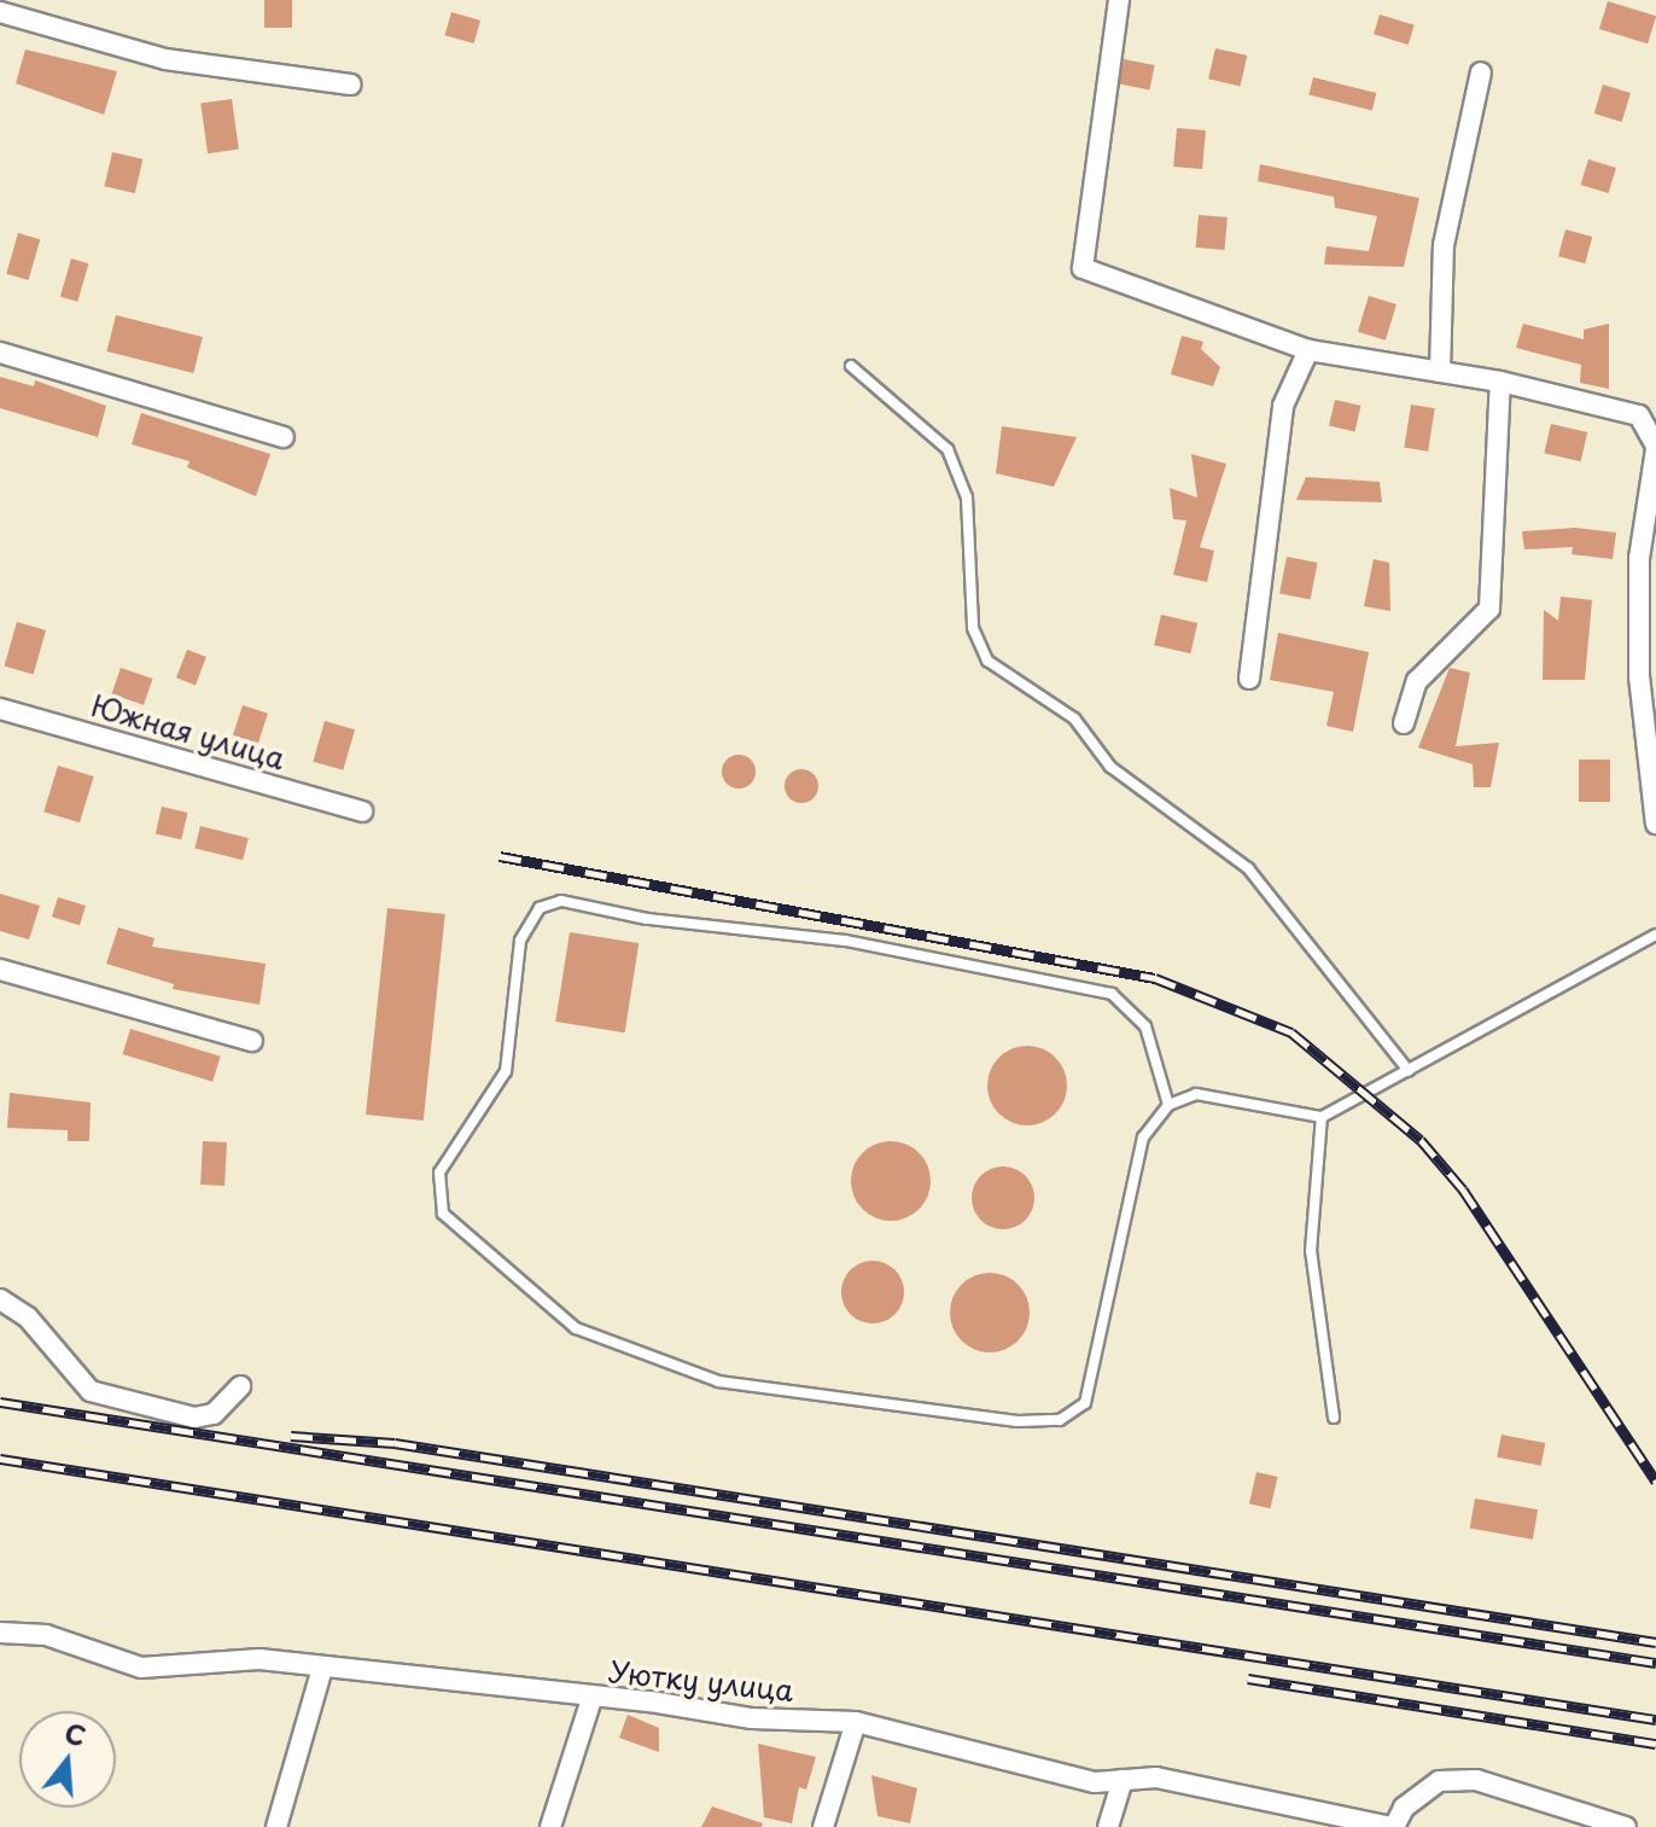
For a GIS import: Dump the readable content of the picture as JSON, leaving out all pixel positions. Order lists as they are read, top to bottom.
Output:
{
  "streets": {
    "street": ["Южная улица", "Уютку улица"]
  },
  "north": "top"
}
